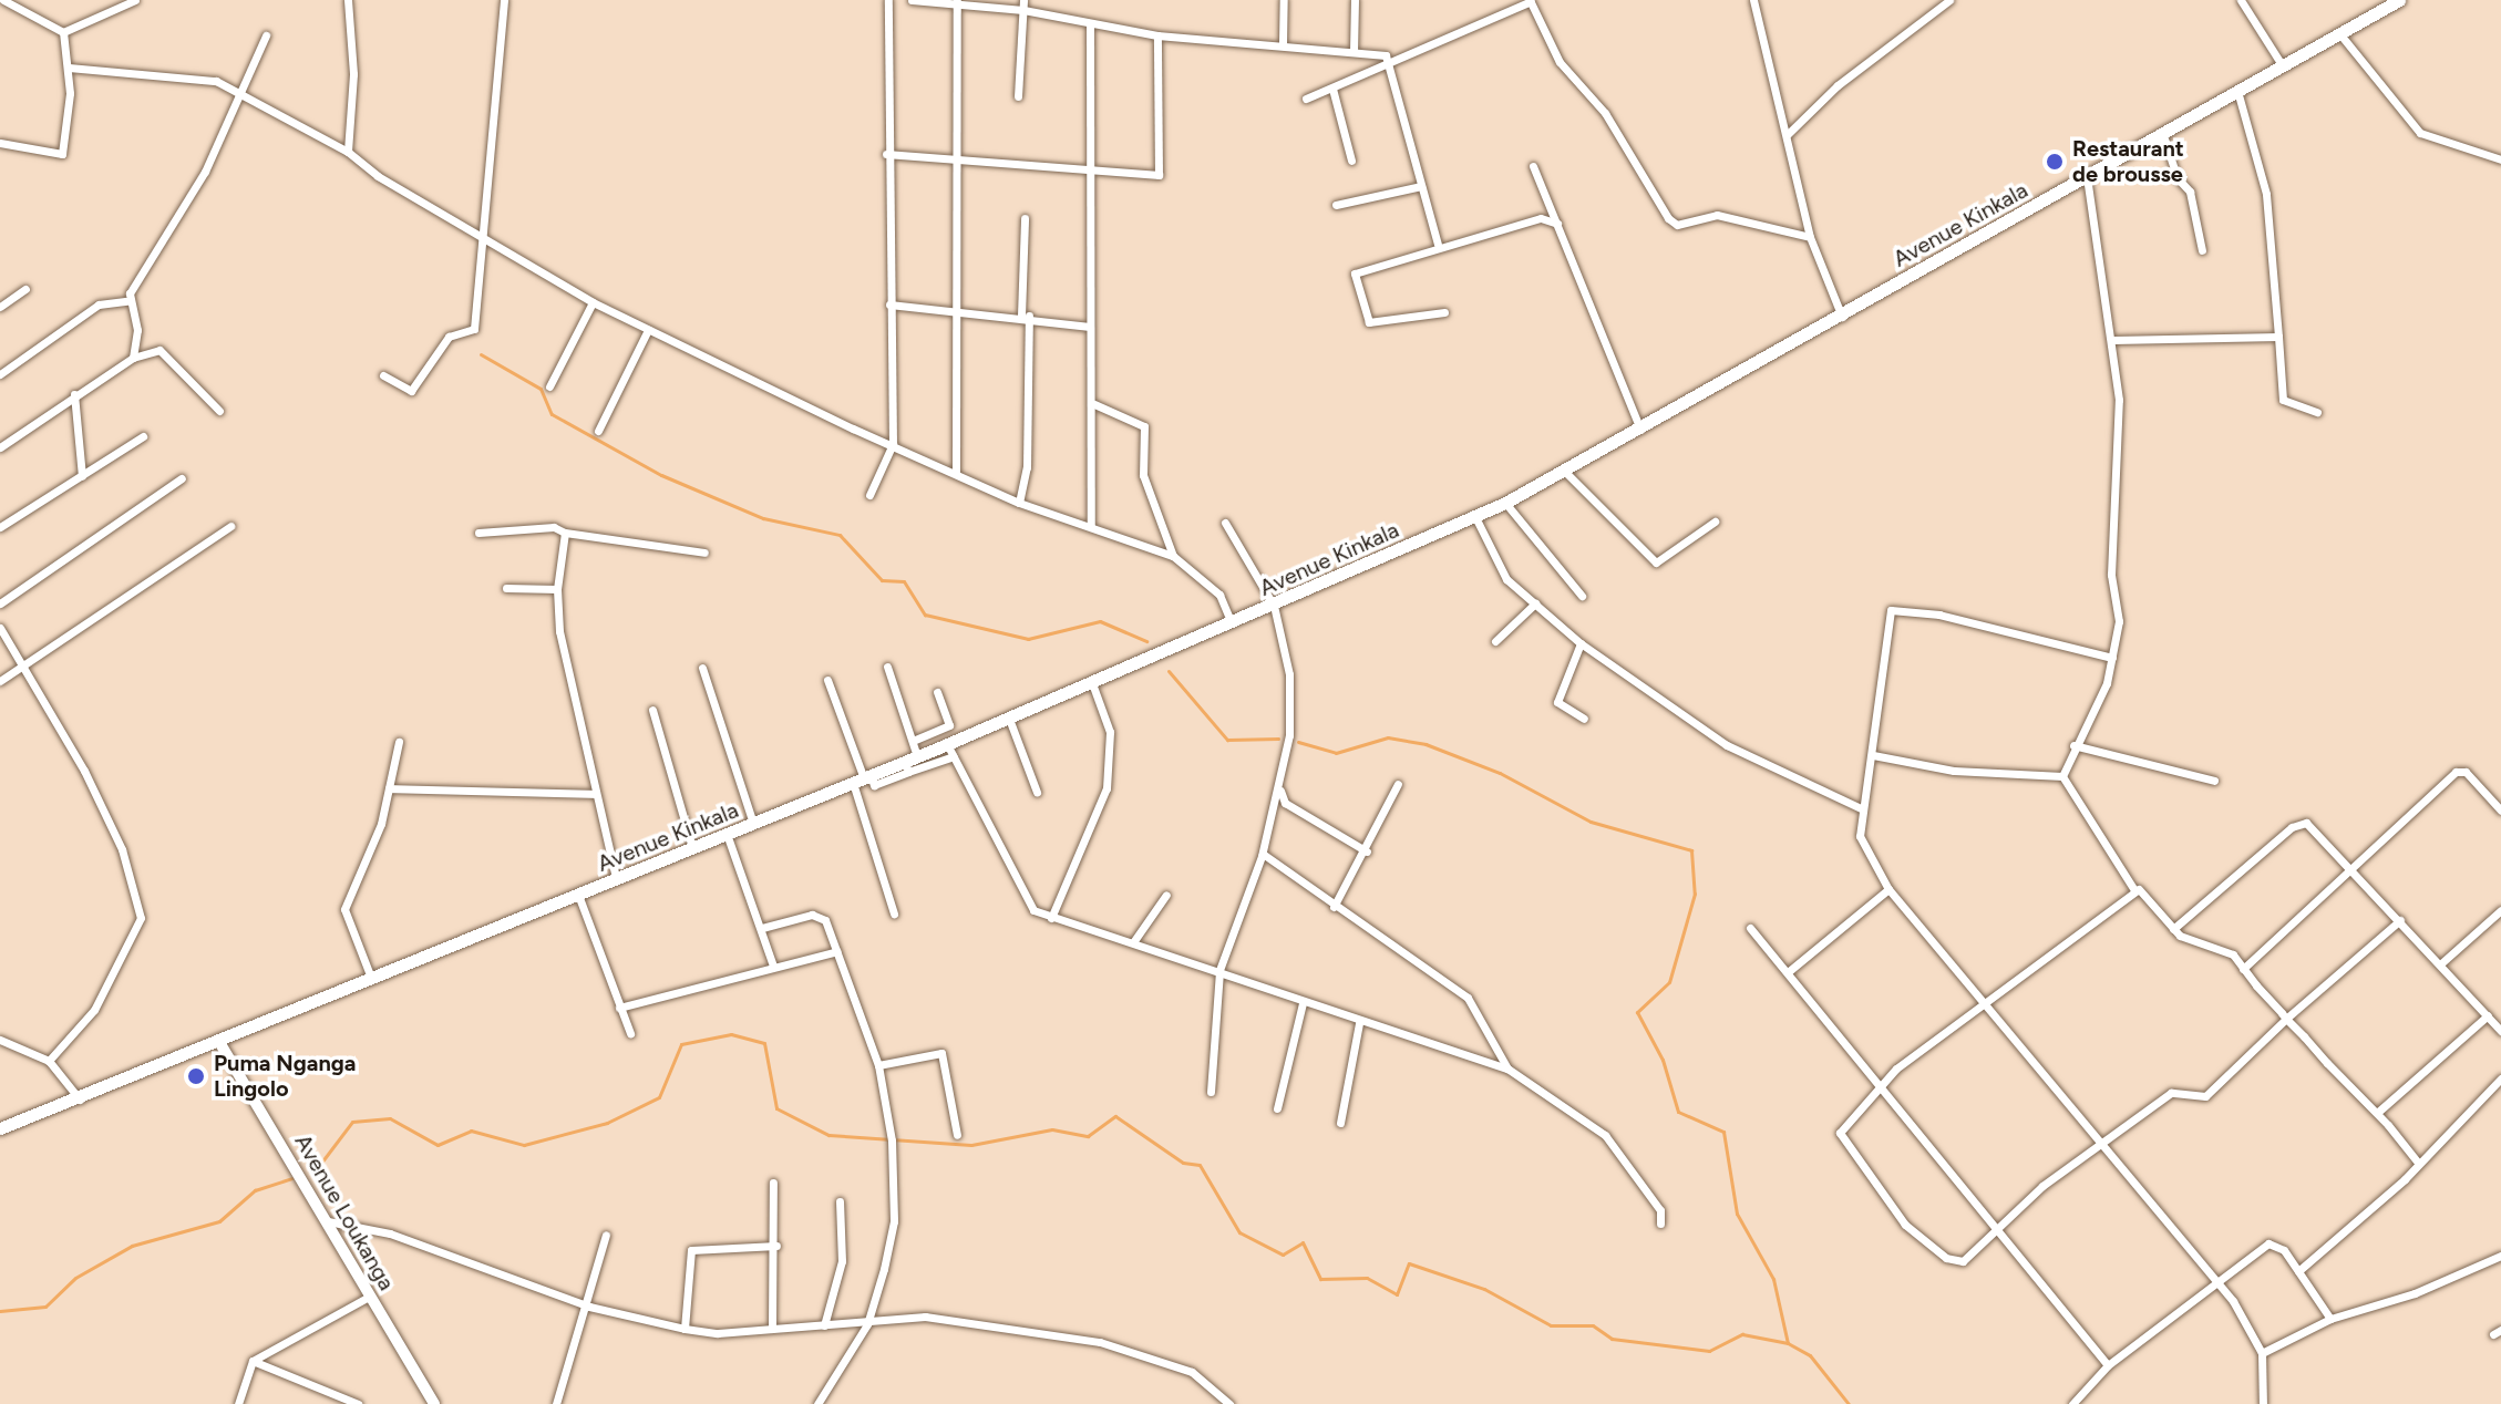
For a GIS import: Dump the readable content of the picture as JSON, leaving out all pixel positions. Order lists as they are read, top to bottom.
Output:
{
  "streets": {
    "main road": ["Avenue Kinkala", "Avenue Loukanga"]
  },
  "crossings": [
    ["Avenue Kinkala", "Avenue Loukanga"]
  ],
  "places": ["Restaurant de brousse", "Puma Nganga Lingolo"]
}
